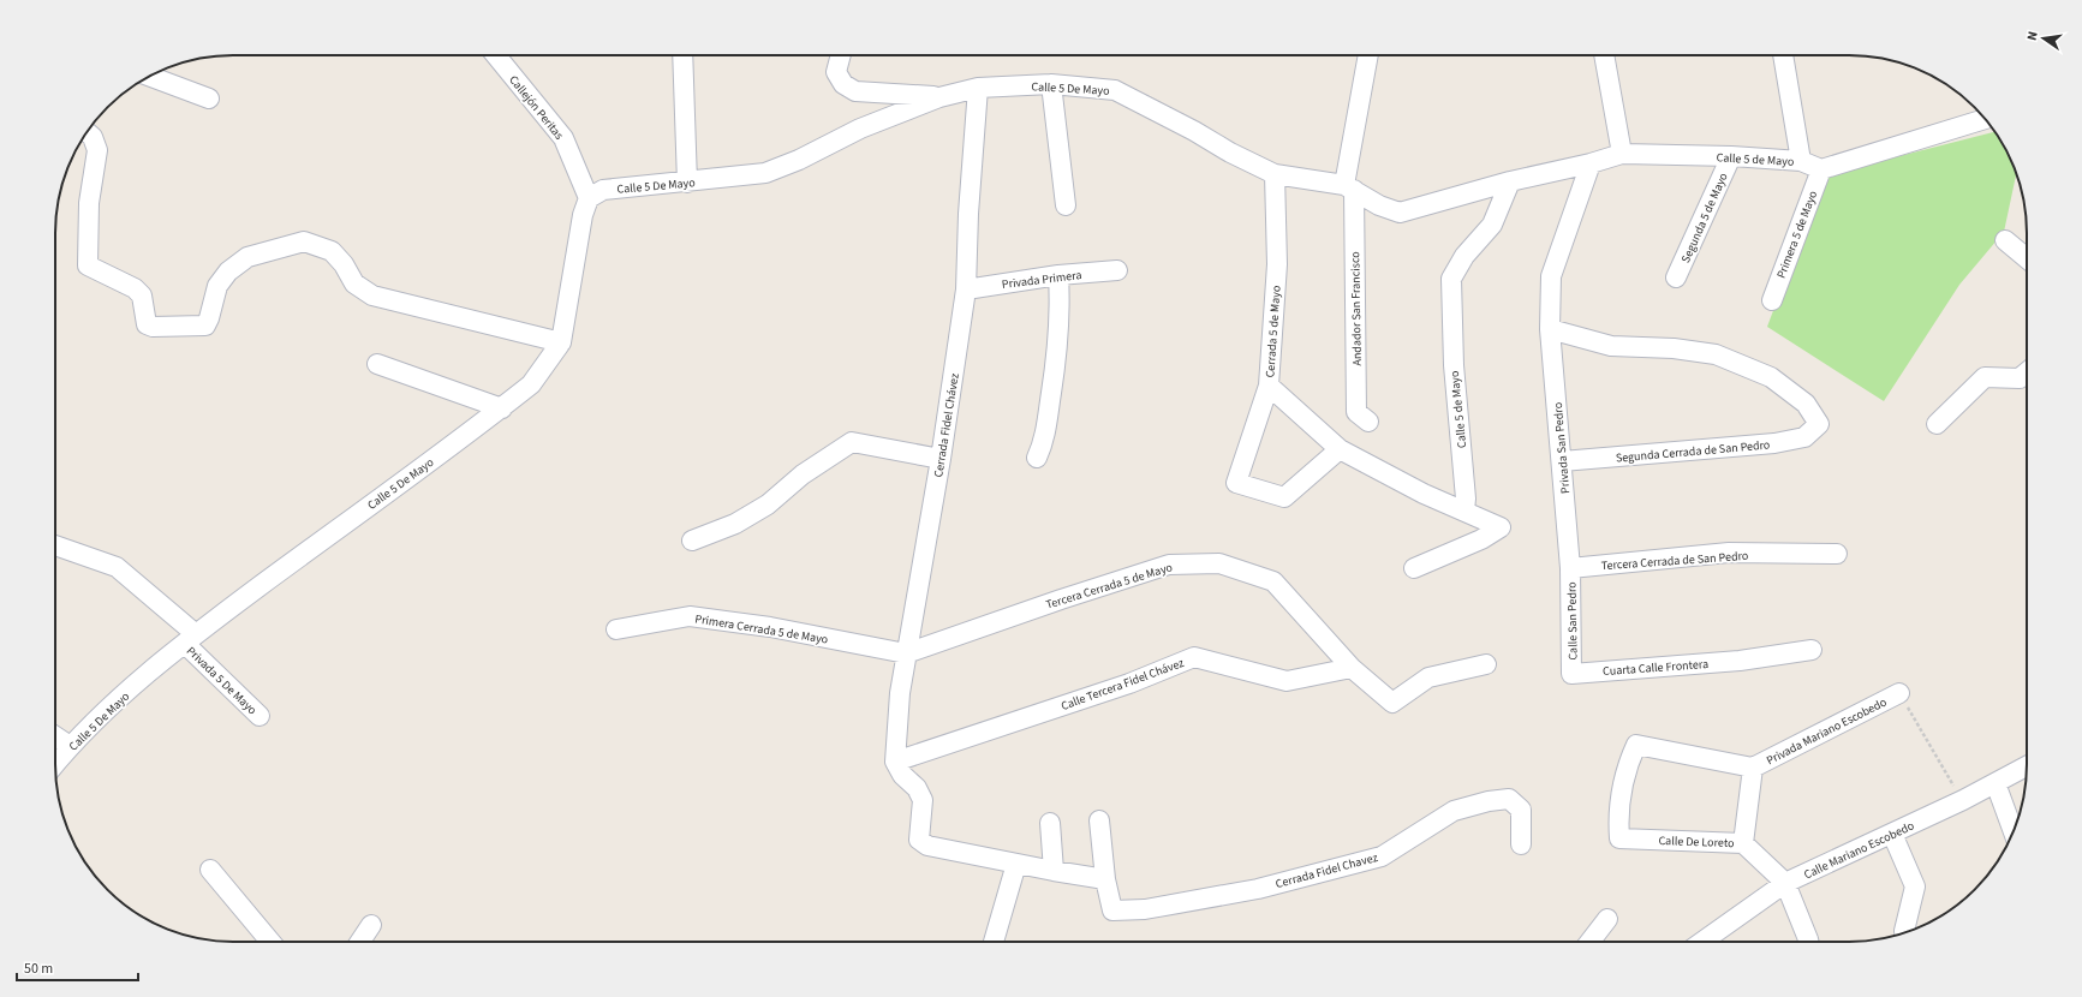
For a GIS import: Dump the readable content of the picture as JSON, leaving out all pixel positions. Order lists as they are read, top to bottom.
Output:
{
  "streets": {
    "street": [
      "Calle 5 De Mayo",
      "Callejón Peritas",
      "Calle 5 de Mayo",
      "Segunda 5 de Mayo",
      "Primera 5 de Mayo",
      "Privada Primera",
      "Andador San Francisco",
      "Cerrada 5 de Mayo",
      "Cerrada Fidel Chávez",
      "Privada San Pedro",
      "Segunda Cerrada de San Pedro",
      "Tercera Cerrada de San Pedro",
      "Tercera Cerrada 5 de Mayo",
      "Calle San Pedro",
      "Primera Cerrada 5 de Mayo",
      "Cuarta Calle Frontera",
      "Privada 5 De Mayo",
      "Calle Tercera Fidel Chávez",
      "Privada Mariano Escobedo",
      "Calle De Loreto",
      "Calle Mariano Escobedo",
      "Cerrada Fidel Chavez"
    ]
  },
  "crossings": [
    ["Calle 5 De Mayo", "Callejón Peritas"],
    ["Calle 5 De Mayo", "Calle 5 de Mayo"],
    ["Calle 5 De Mayo", "Cerrada 5 de Mayo"],
    ["Calle 5 De Mayo", "Cerrada Fidel Chávez"],
    ["Calle 5 De Mayo", "Privada 5 De Mayo"],
    ["Calle 5 de Mayo", "Segunda 5 de Mayo"],
    ["Calle 5 de Mayo", "Primera 5 de Mayo"],
    ["Calle 5 de Mayo", "Andador San Francisco"],
    ["Calle 5 de Mayo", "Cerrada 5 de Mayo"],
    ["Calle 5 de Mayo", "Privada San Pedro"],
    ["Privada Primera", "Cerrada Fidel Chávez"],
    ["Cerrada Fidel Chávez", "Tercera Cerrada 5 de Mayo"],
    ["Cerrada Fidel Chávez", "Primera Cerrada 5 de Mayo"],
    ["Cerrada Fidel Chávez", "Calle Tercera Fidel Chávez"],
    ["Privada San Pedro", "Segunda Cerrada de San Pedro"],
    ["Privada San Pedro", "Tercera Cerrada de San Pedro"],
    ["Privada San Pedro", "Calle San Pedro"],
    ["Tercera Cerrada de San Pedro", "Calle San Pedro"],
    ["Tercera Cerrada 5 de Mayo", "Primera Cerrada 5 de Mayo"],
    ["Tercera Cerrada 5 de Mayo", "Calle Tercera Fidel Chávez"],
    ["Calle San Pedro", "Cuarta Calle Frontera"],
    ["Privada Mariano Escobedo", "Calle De Loreto"],
    ["Calle De Loreto", "Calle Mariano Escobedo"]
  ],
  "scale_bar": "50 m",
  "north": "left"
}
